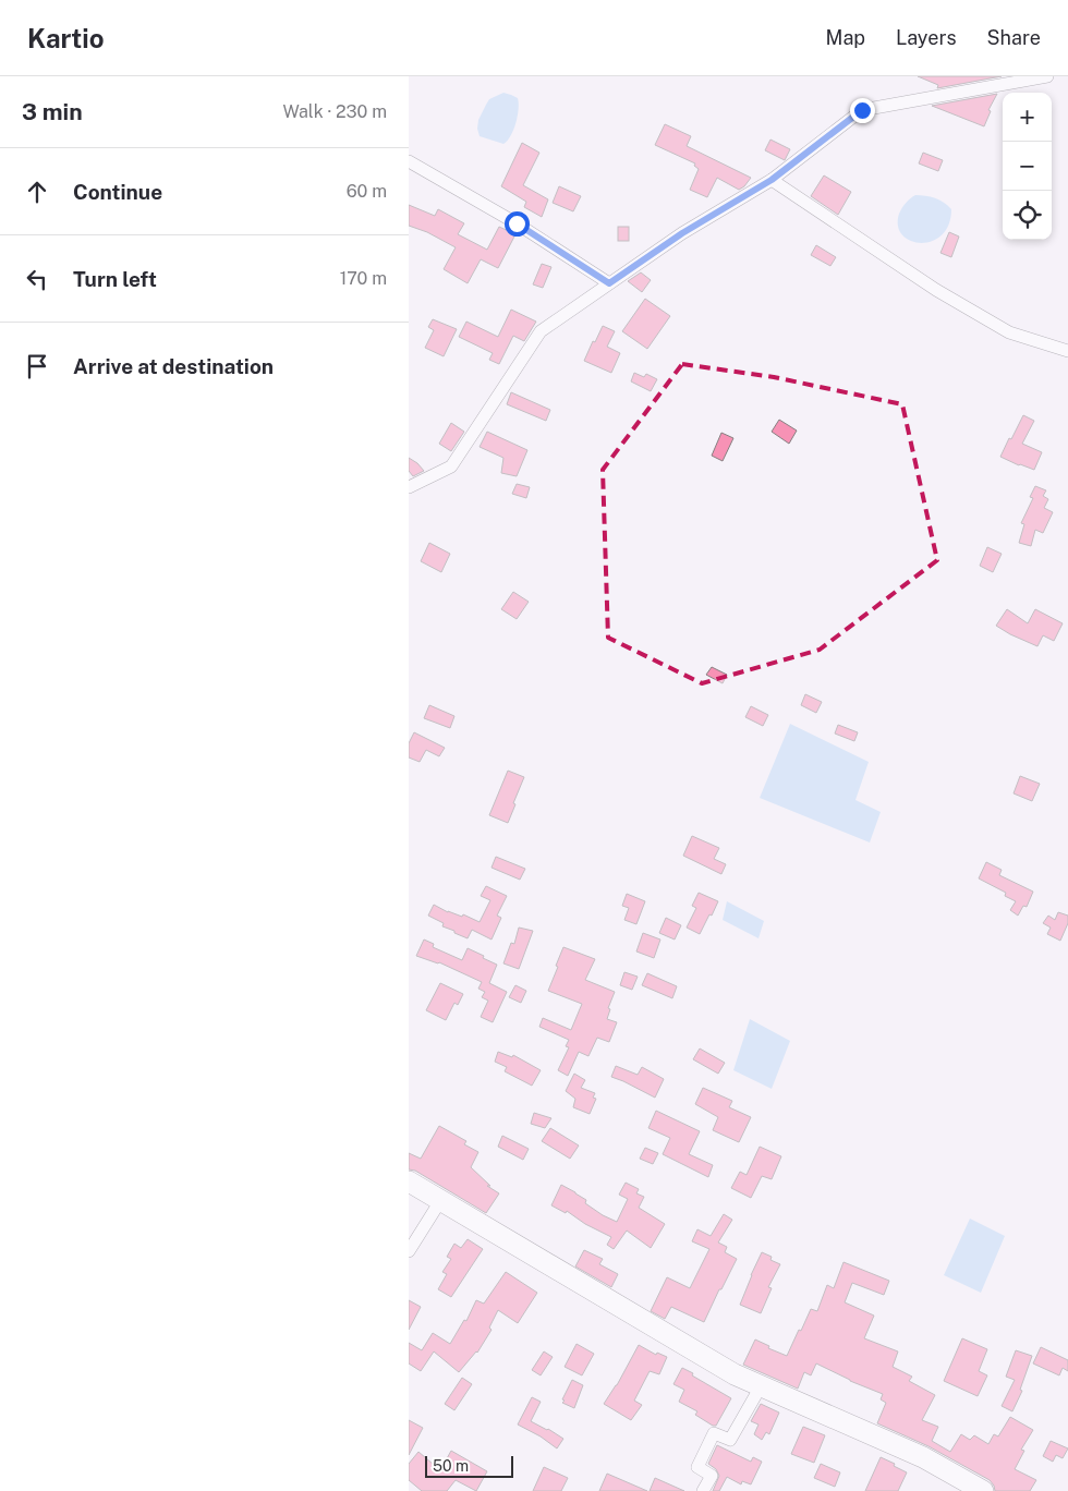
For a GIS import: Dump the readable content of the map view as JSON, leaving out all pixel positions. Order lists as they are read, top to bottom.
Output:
{
  "scale_bar": "50 m",
  "page": {
    "header": "Kartio",
    "nav": ["Map", "Layers", "Share"],
    "heading": ["3 min", "Walk · 230 m"],
    "map_buttons": ["+", "−"],
    "list": [
      ["Continue", "60 m"],
      ["Turn left", "170 m"],
      "Arrive at destination"
    ],
    "scale": "50 m"
  }
}
